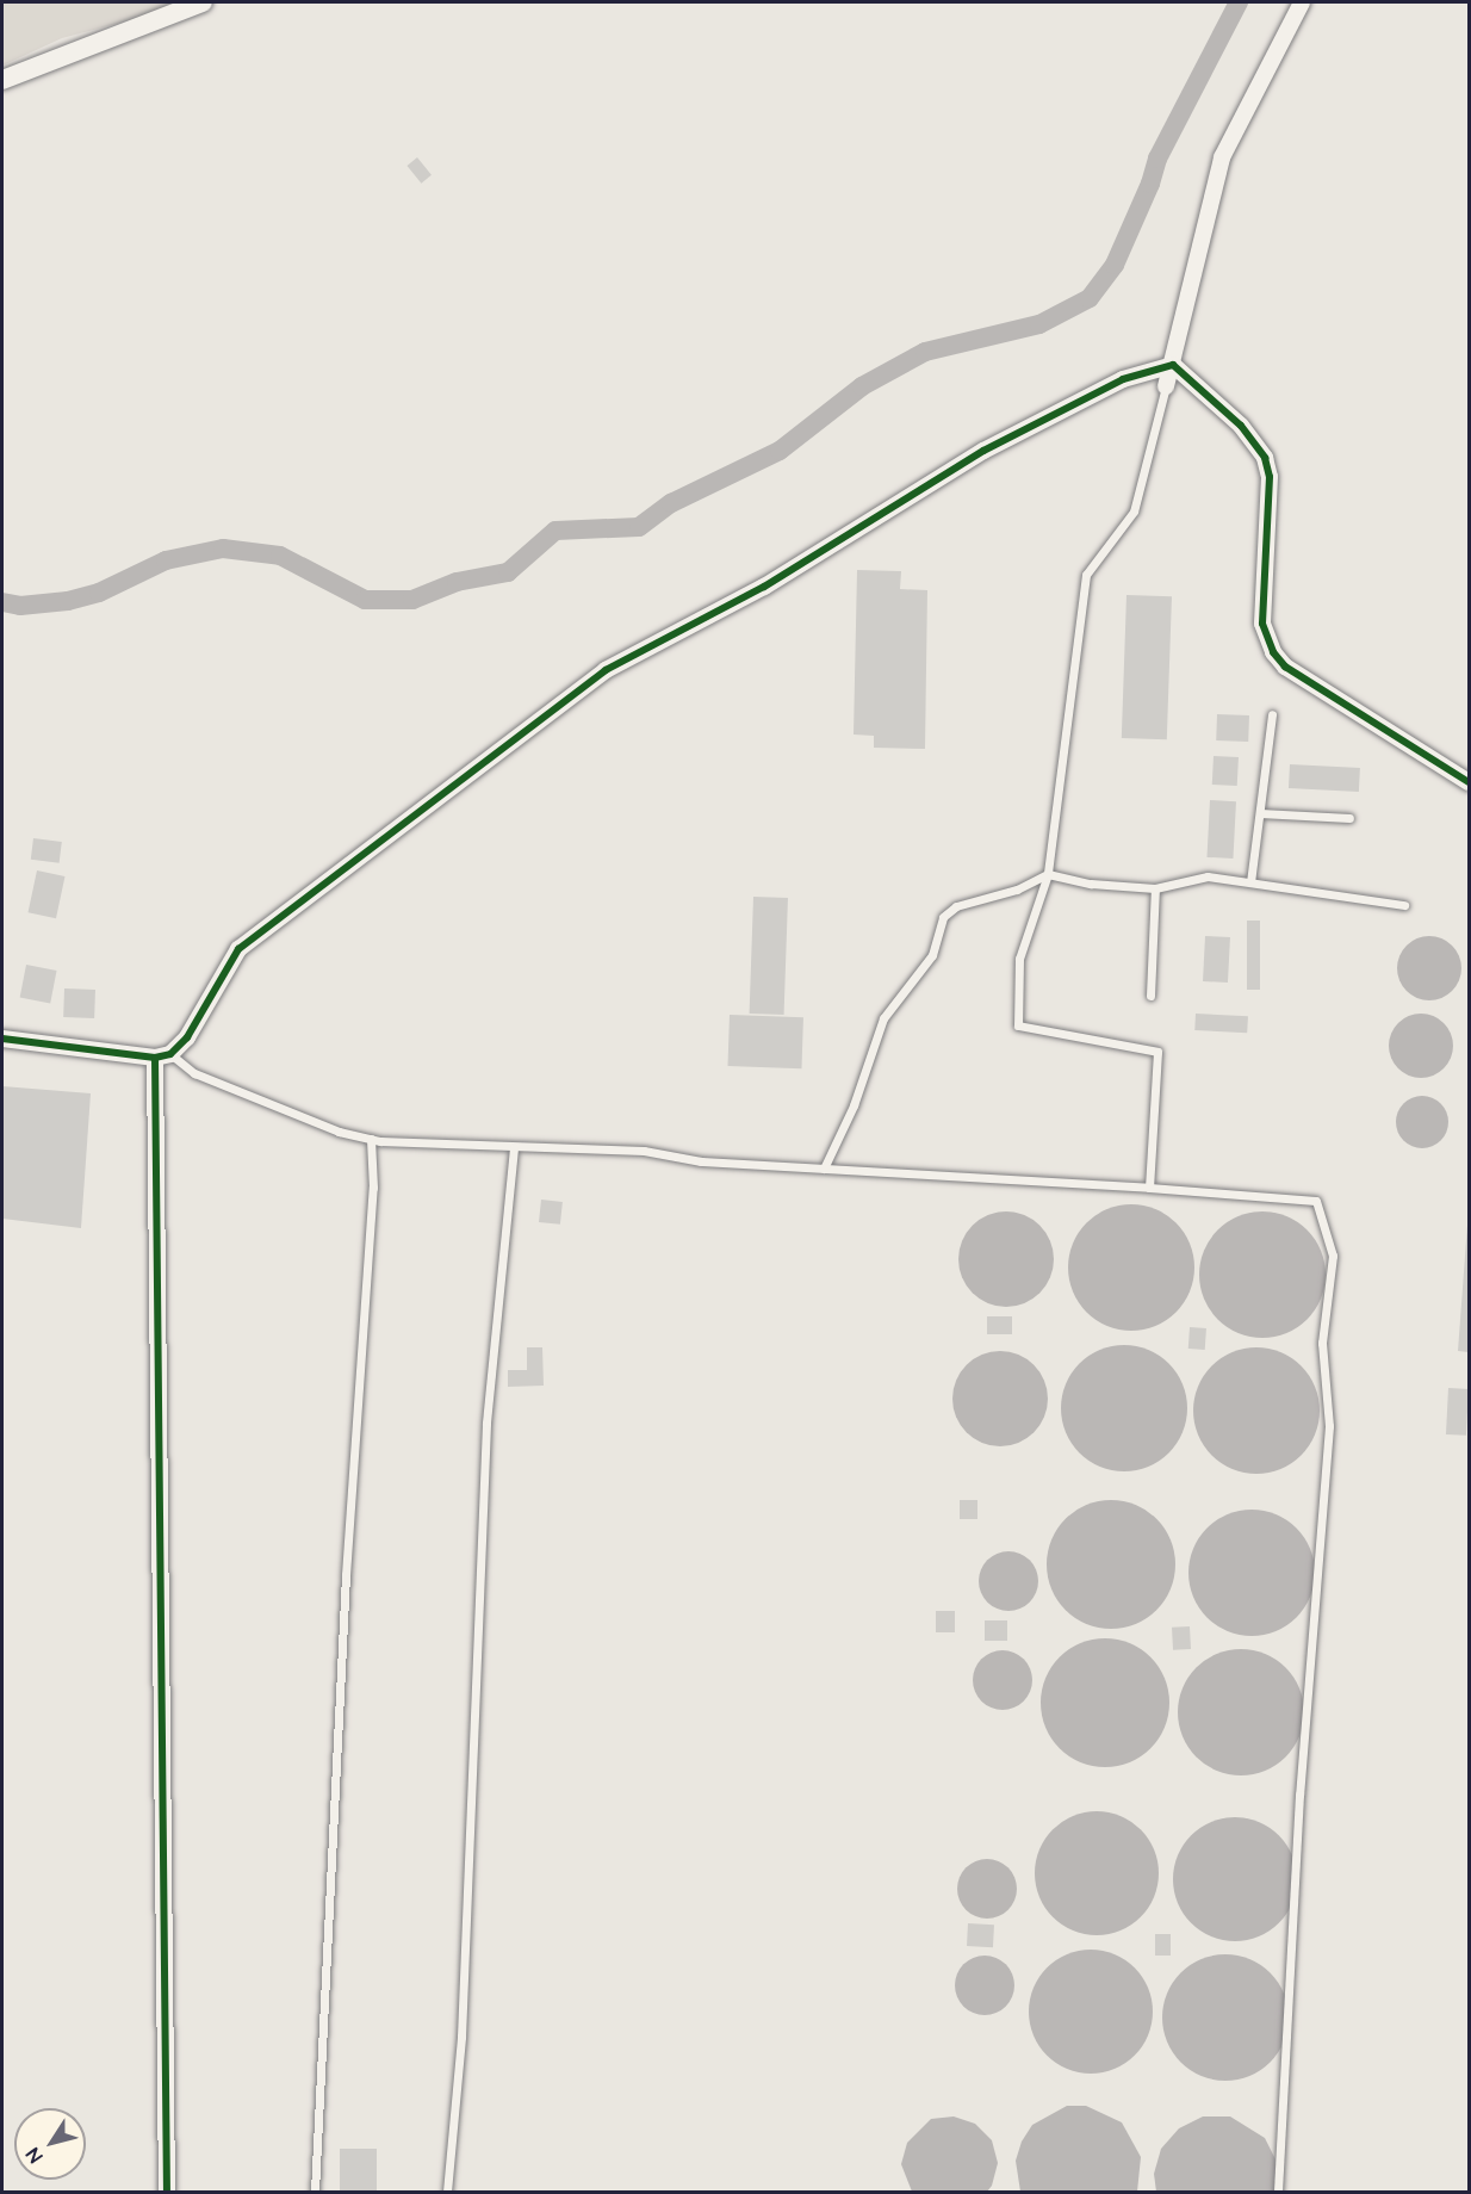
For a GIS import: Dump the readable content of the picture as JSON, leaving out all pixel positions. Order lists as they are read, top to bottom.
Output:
{
  "north": "bottom left"
}
